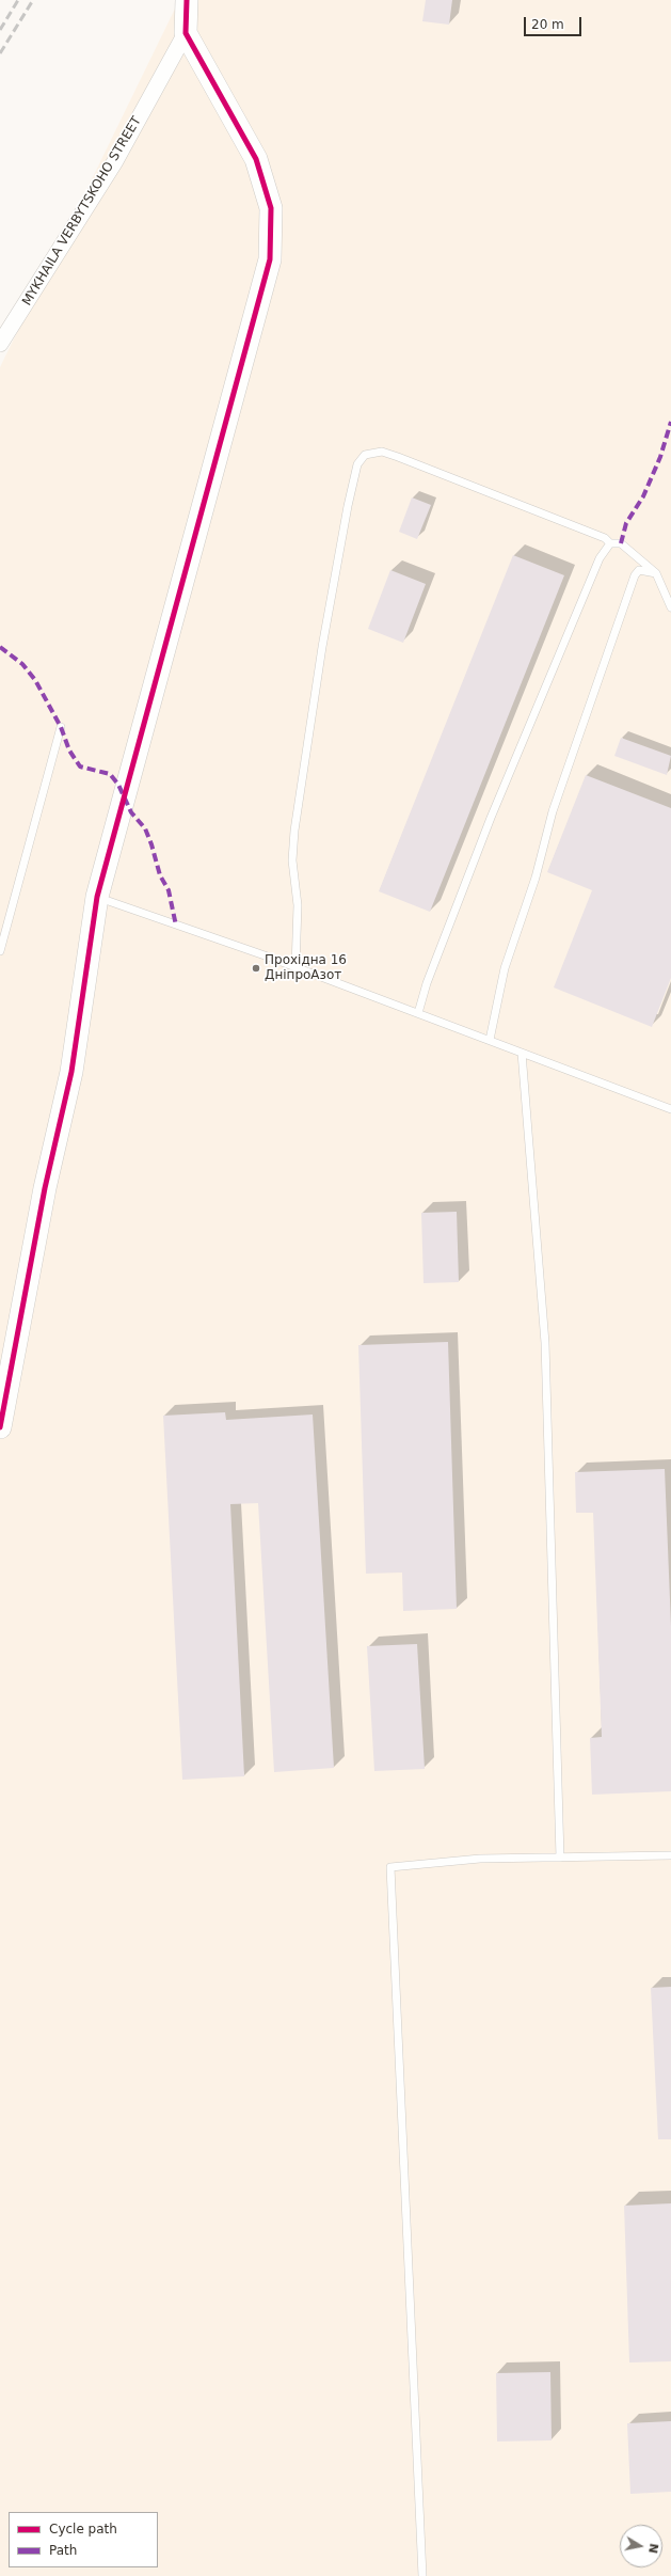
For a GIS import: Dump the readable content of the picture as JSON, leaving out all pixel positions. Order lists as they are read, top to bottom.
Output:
{
  "streets": {
    "street": ["MYKHAILA VERBYTSKOHO STREET"]
  },
  "places": ["Прохідна 16 ДніпроАзот"],
  "legend": ["Cycle path", "Path"],
  "scale_bar": "20 m",
  "north": "right"
}
